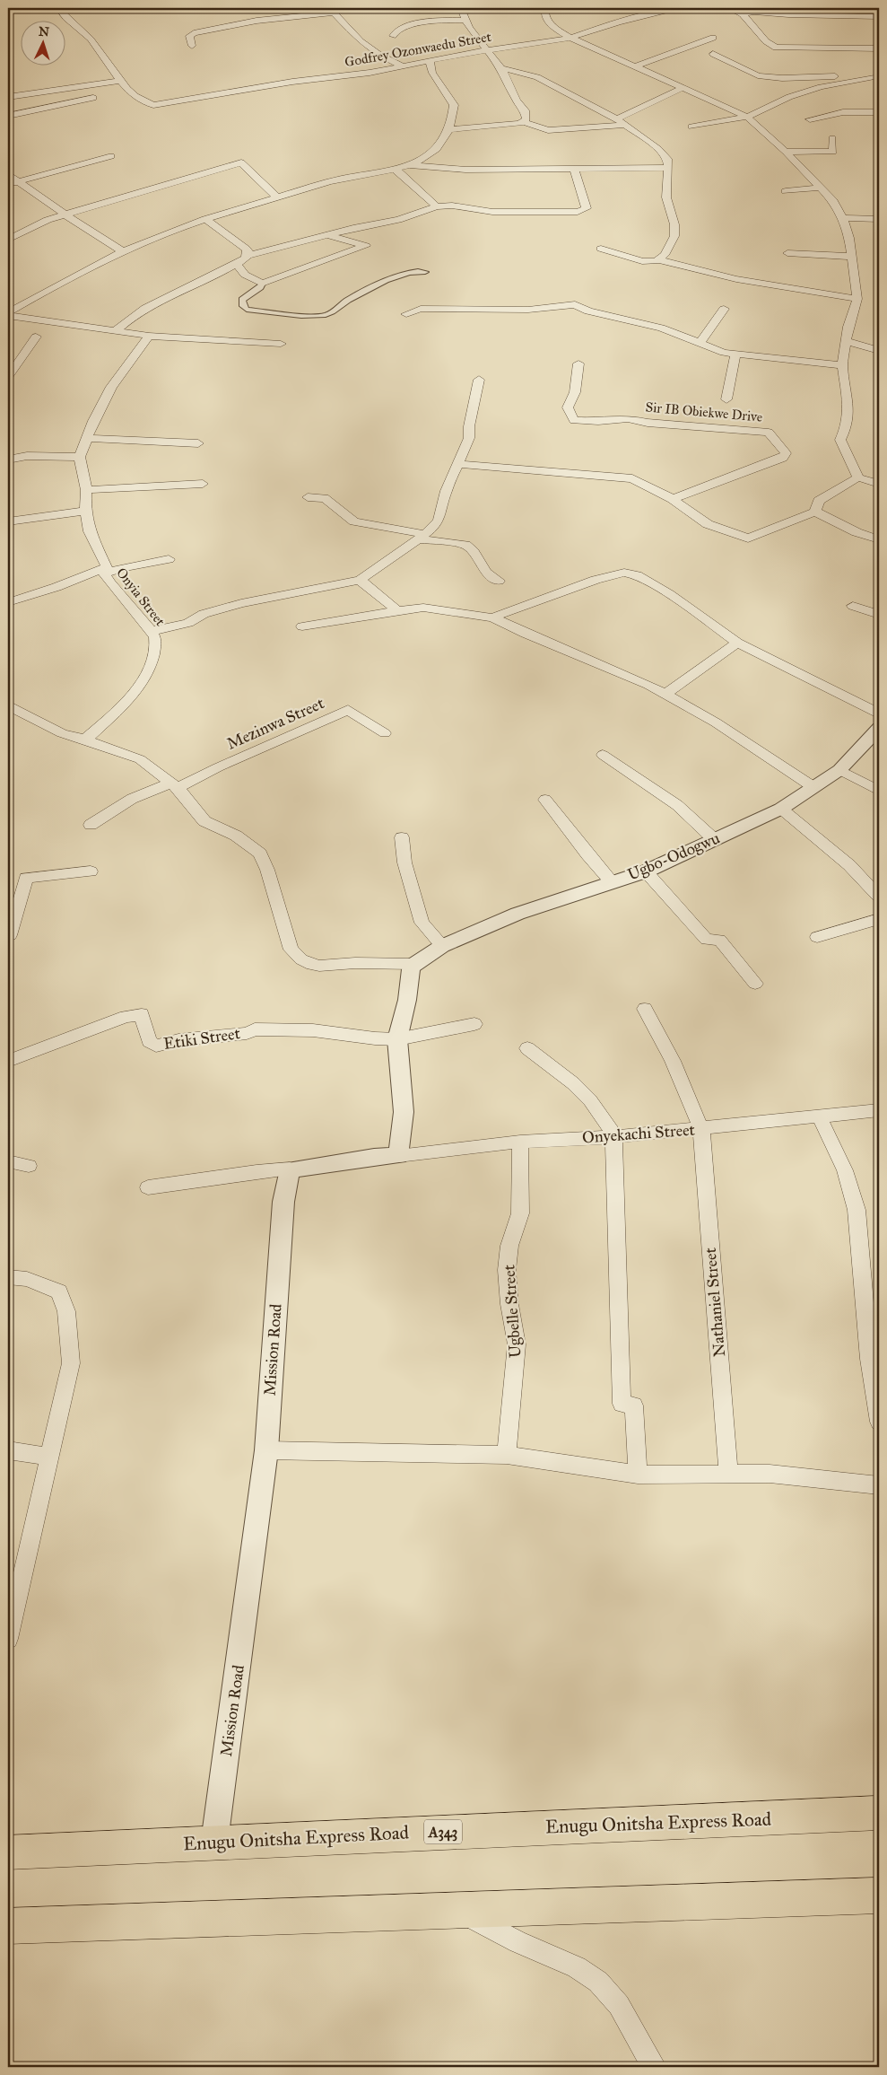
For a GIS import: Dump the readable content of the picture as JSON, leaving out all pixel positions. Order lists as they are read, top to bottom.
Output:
{
  "streets": {
    "highway": ["Enugu Onitsha Express Road", "A343"],
    "street": [
      "Godfrey Ozonwaedu Street",
      "Sir IB Obiekwe Drive",
      "Onyia Street",
      "Mezinwa Street",
      "Ugbo-Odogwu",
      "Etiki Street",
      "Onyekachi Street",
      "Nathaniel Street",
      "Ugbelle Street",
      "Mission Road"
    ]
  },
  "crossings": [
    ["Onyekachi Street", "Nathaniel Street"],
    ["Onyekachi Street", "Ugbelle Street"],
    ["Mission Road", "Enugu Onitsha Express Road"]
  ],
  "north": "top"
}
